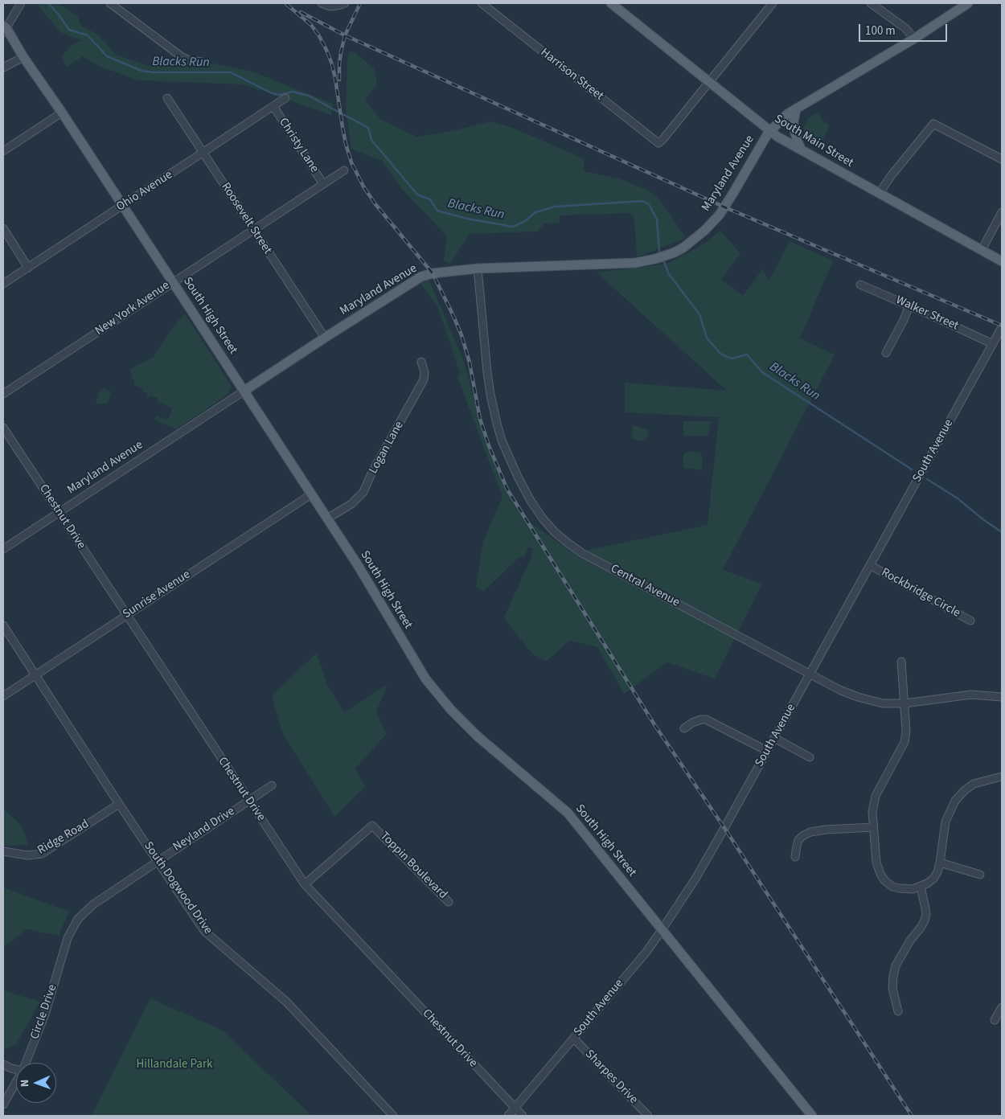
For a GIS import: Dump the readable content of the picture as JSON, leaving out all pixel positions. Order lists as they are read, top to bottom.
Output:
{
  "streets": {
    "main road": ["South Main Street", "Maryland Avenue", "South High Street"],
    "street": [
      "Harrison Street",
      "Christy Lane",
      "Ohio Avenue",
      "Roosevelt Street",
      "New York Avenue",
      "Walker Street",
      "Logan Lane",
      "South Avenue",
      "Chestnut Drive",
      "Central Avenue",
      "Rockbridge Circle",
      "Sunrise Avenue",
      "Neyland Drive",
      "Ridge Road",
      "Toppin Boulevard",
      "South Dogwood Drive",
      "Circle Drive",
      "Sharpes Drive"
    ]
  },
  "crossings": [
    ["Harrison Street", "South Main Street"],
    ["South Main Street", "Maryland Avenue"],
    ["Christy Lane", "Ohio Avenue"],
    ["Christy Lane", "New York Avenue"],
    ["Maryland Avenue", "Roosevelt Street"],
    ["Maryland Avenue", "South High Street"],
    ["Maryland Avenue", "Chestnut Drive"],
    ["Maryland Avenue", "Central Avenue"],
    ["Ohio Avenue", "Roosevelt Street"],
    ["Ohio Avenue", "South High Street"],
    ["Roosevelt Street", "New York Avenue"],
    ["New York Avenue", "South High Street"],
    ["Walker Street", "South Avenue"],
    ["South High Street", "Logan Lane"],
    ["South High Street", "South Avenue"],
    ["South High Street", "Sunrise Avenue"],
    ["South Avenue", "Chestnut Drive"],
    ["South Avenue", "Central Avenue"],
    ["South Avenue", "Rockbridge Circle"],
    ["South Avenue", "Sharpes Drive"],
    ["Chestnut Drive", "Sunrise Avenue"],
    ["Chestnut Drive", "Neyland Drive"],
    ["Chestnut Drive", "Toppin Boulevard"],
    ["Sunrise Avenue", "South Dogwood Drive"],
    ["Neyland Drive", "South Dogwood Drive"],
    ["Neyland Drive", "Circle Drive"],
    ["Ridge Road", "South Dogwood Drive"]
  ],
  "water": ["Blacks Run"],
  "parks": ["Hillandale Park"],
  "scale_bar": "100 m",
  "north": "left"
}
